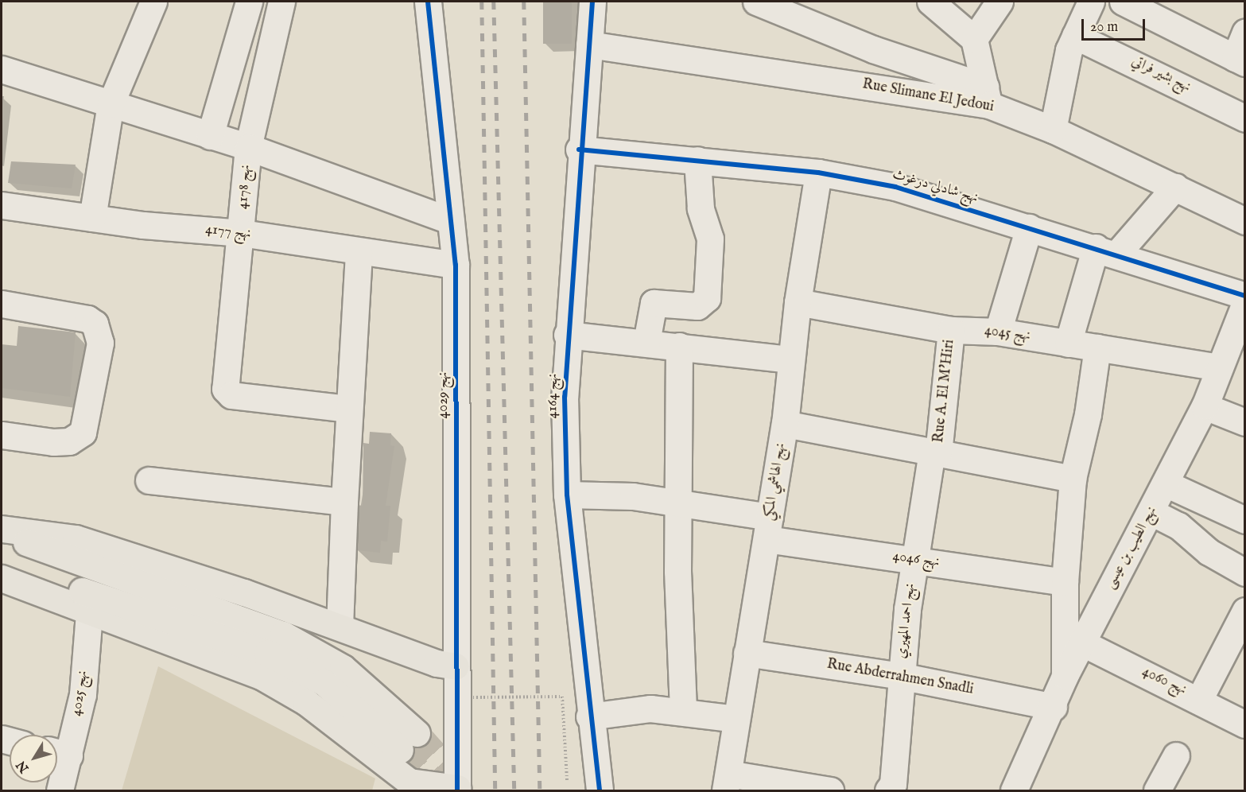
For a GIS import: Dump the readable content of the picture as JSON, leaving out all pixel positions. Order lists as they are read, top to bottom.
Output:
{
  "streets": {
    "street": [
      "نهج بشير فراتي",
      "Rue Slimane El Jedoui",
      "نهج 4178",
      "نهج شادلي درغوث",
      "نهج 4177",
      "نهج 4045",
      "Rue A. El M'Hiri",
      "نهج 4029",
      "نهج 4164",
      "نهج الهاشمي المكي",
      "نهج الطيب بن عيسى",
      "نهج 4046",
      "نهج احمد المهيري",
      "Rue Abderrahmen Snadli",
      "نهج 4060",
      "نهج 4025"
    ]
  },
  "crossings": [
    ["Rue Slimane El Jedoui", "نهج 4164"],
    ["نهج 4178", "نهج 4177"],
    ["نهج شادلي درغوث", "نهج 4164"],
    ["نهج شادلي درغوث", "نهج الهاشمي المكي"],
    ["نهج 4177", "نهج 4029"],
    ["نهج 4045", "Rue A. El M'Hiri"],
    ["نهج 4045", "نهج الهاشمي المكي"],
    ["نهج 4045", "نهج الطيب بن عيسى"],
    ["Rue A. El M'Hiri", "نهج احمد المهيري"],
    ["نهج 4164", "نهج 4046"],
    ["نهج الهاشمي المكي", "نهج 4046"],
    ["نهج الهاشمي المكي", "Rue Abderrahmen Snadli"],
    ["نهج الطيب بن عيسى", "Rue Abderrahmen Snadli"],
    ["نهج الطيب بن عيسى", "نهج 4060"],
    ["نهج 4046", "نهج احمد المهيري"],
    ["نهج احمد المهيري", "Rue Abderrahmen Snadli"]
  ],
  "scale_bar": "20 m",
  "north": "bottom left"
}
